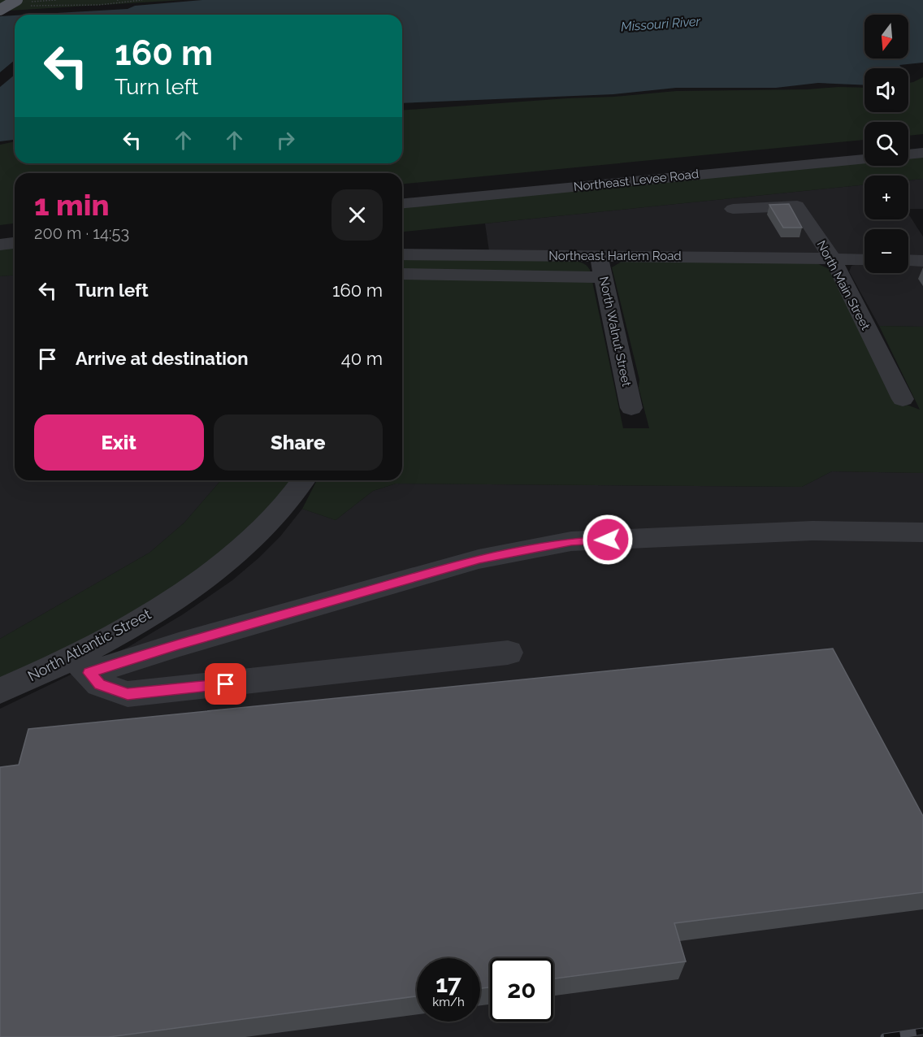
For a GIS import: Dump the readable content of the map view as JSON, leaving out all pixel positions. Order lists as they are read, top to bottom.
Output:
{
  "streets": {
    "street": [
      "Northeast Levee Road",
      "Northeast Harlem Road",
      "North Main Street",
      "North Walnut Street",
      "North Atlantic Street"
    ]
  },
  "crossings": [
    ["Northeast Harlem Road", "North Main Street"],
    ["Northeast Harlem Road", "North Walnut Street"]
  ],
  "water": ["Missouri River"],
  "north": "bottom",
  "page": {
    "map_buttons": ["+", "−"],
    "turn": ["160 m", "Turn left"],
    "heading": ["1 min", "200 m · 14:53"],
    "list": [
      {
        "name": "Turn left",
        "value": "160 m"
      },
      {
        "name": "Arrive at destination",
        "value": "40 m"
      }
    ],
    "buttons": ["Exit", "Share"],
    "speed": "17 km/h",
    "limit": "20"
  }
}
